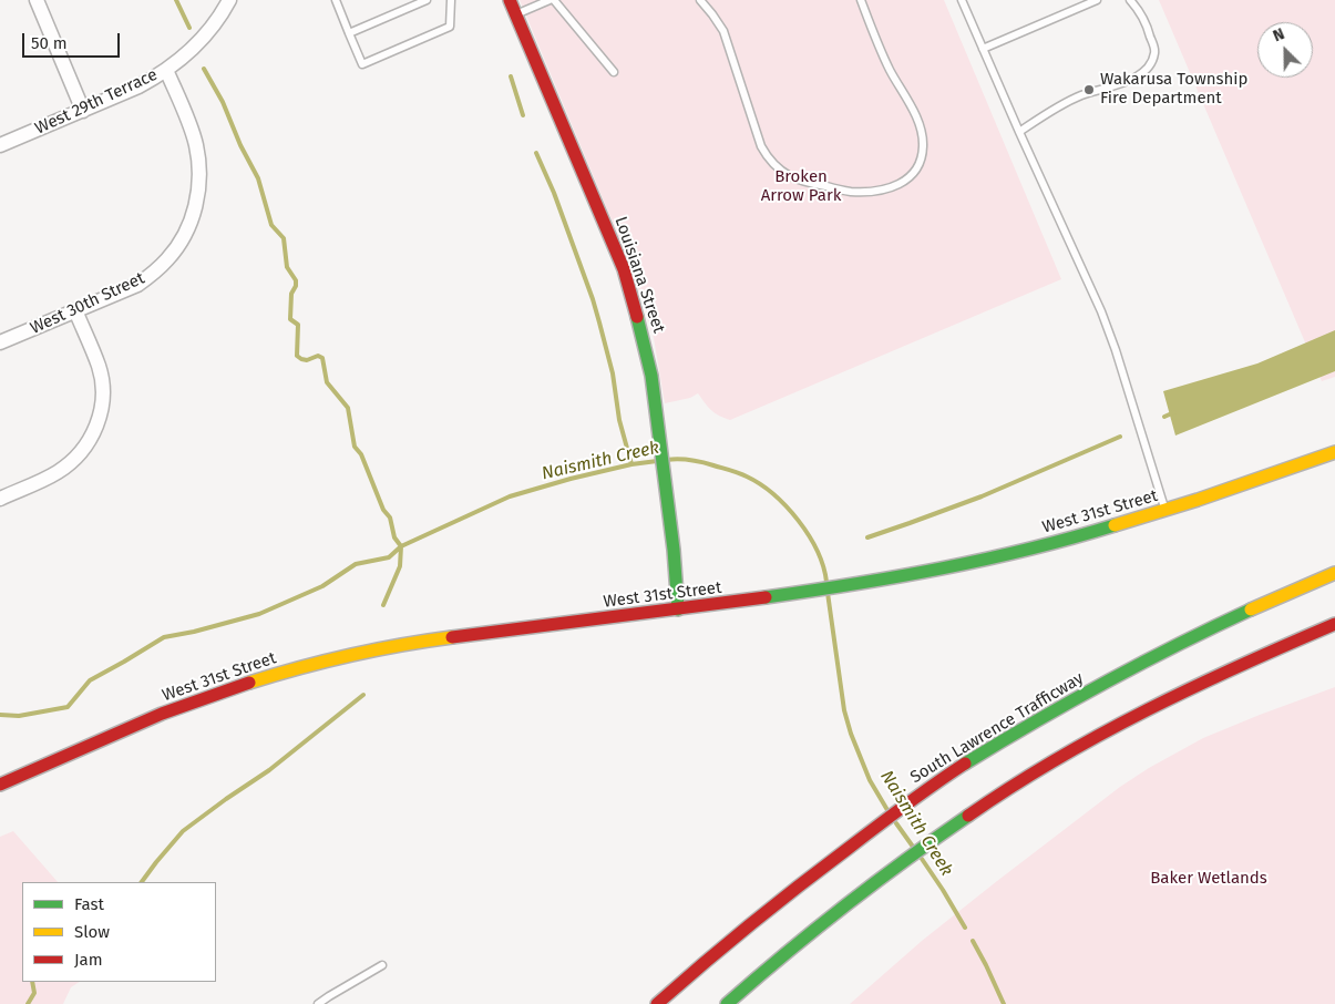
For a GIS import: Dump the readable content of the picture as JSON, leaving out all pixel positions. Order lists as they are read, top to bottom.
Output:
{
  "streets": {
    "main road": ["Louisiana Street", "West 31st Street", "South Lawrence Trafficway"],
    "street": ["West 29th Terrace", "West 30th Street"]
  },
  "crossings": [
    ["West 29th Terrace", "West 30th Street"],
    ["Louisiana Street", "West 31st Street"]
  ],
  "water": ["Naismith Creek"],
  "parks": ["Broken Arrow Park", "Baker Wetlands"],
  "places": ["Wakarusa Township Fire Department"],
  "legend": ["Fast", "Slow", "Jam"],
  "scale_bar": "50 m",
  "north": "top left"
}
